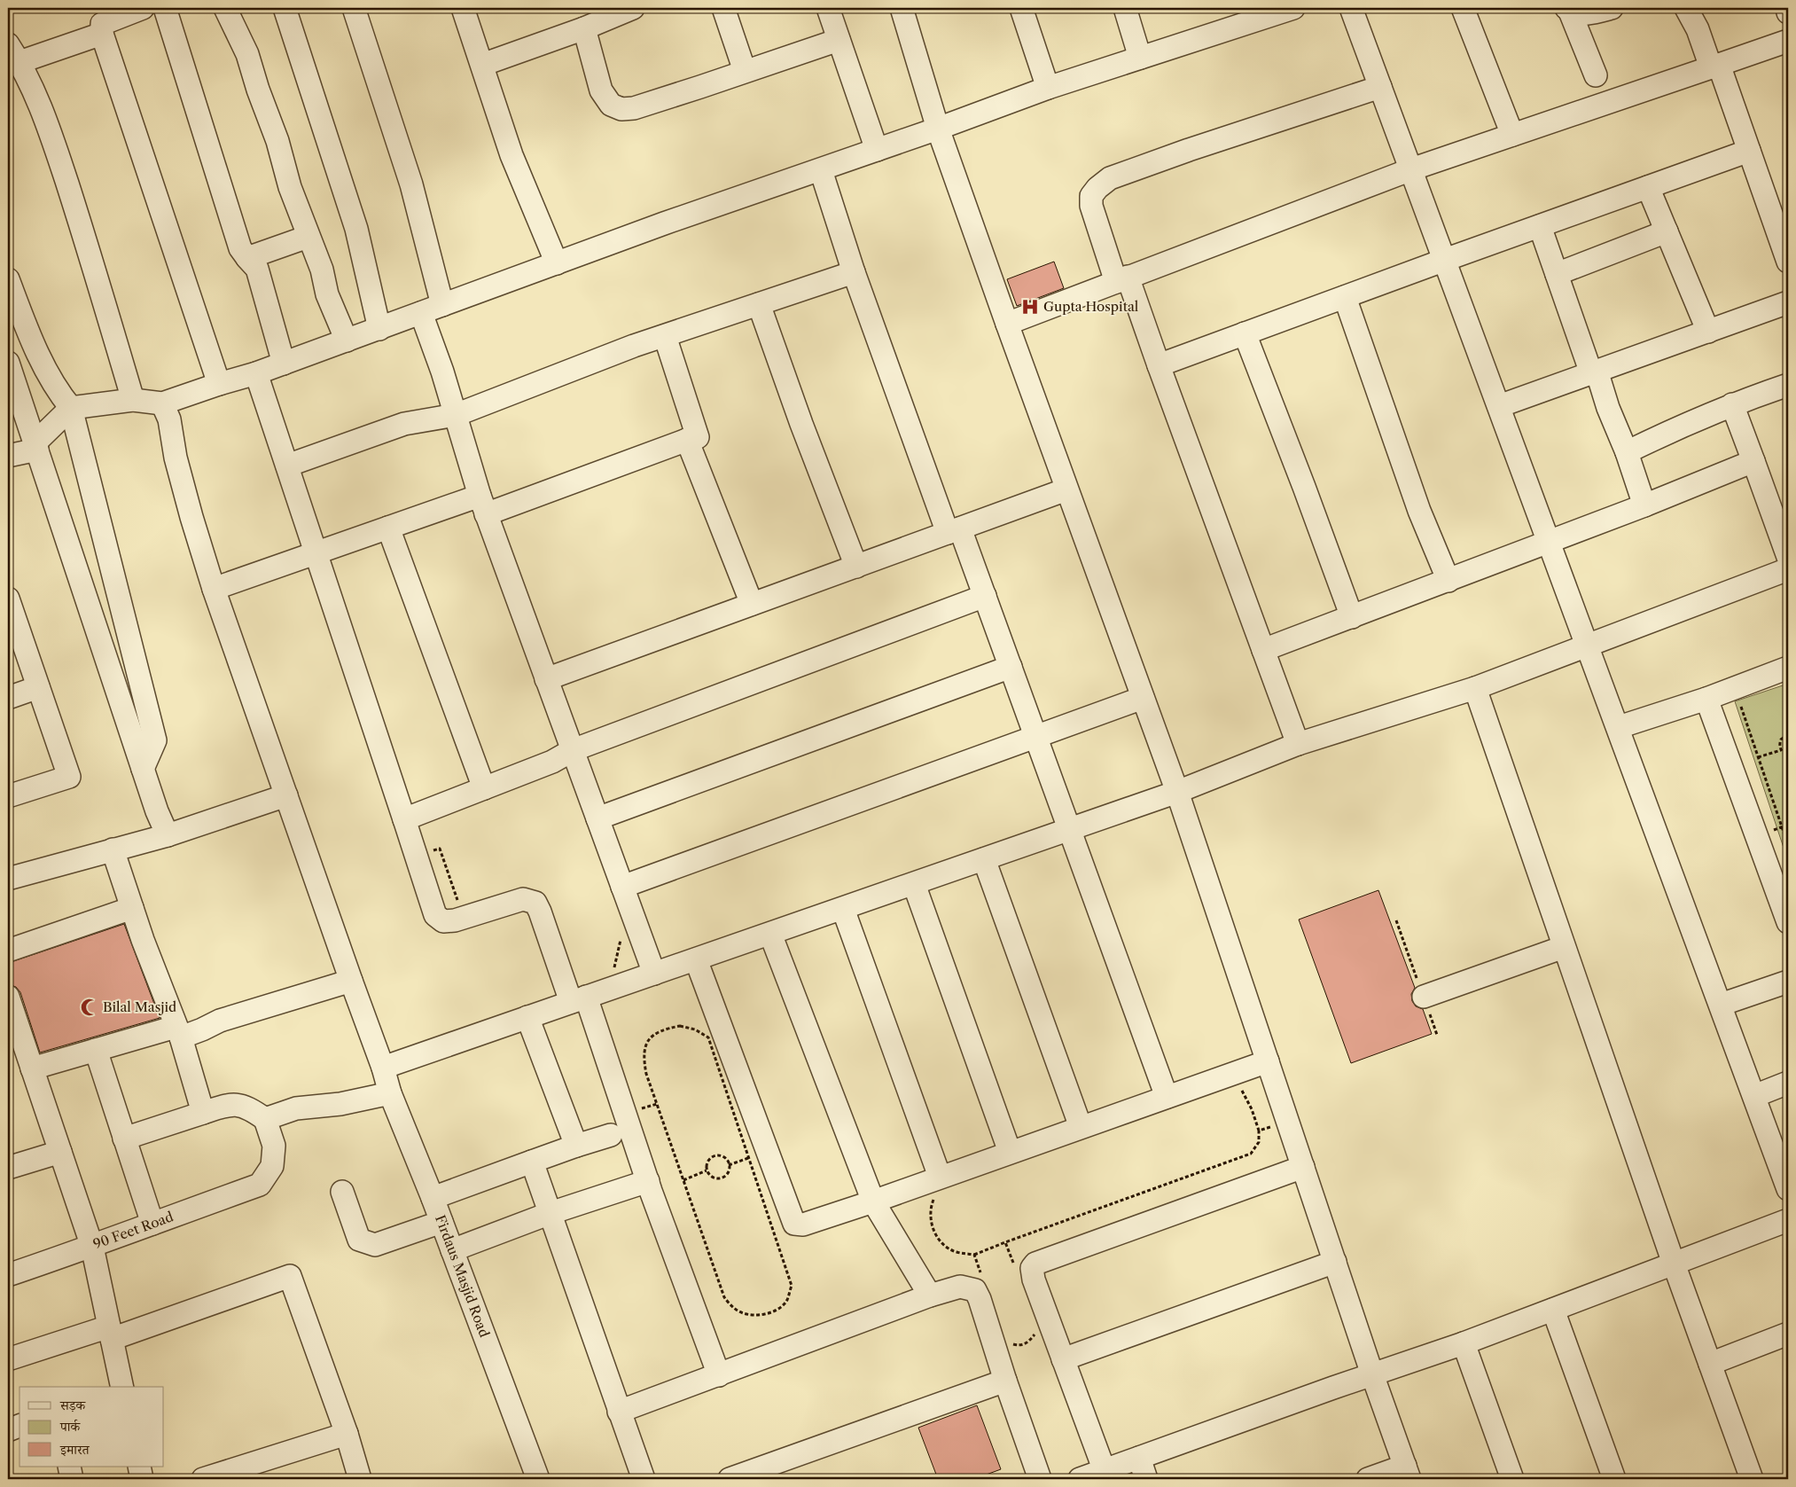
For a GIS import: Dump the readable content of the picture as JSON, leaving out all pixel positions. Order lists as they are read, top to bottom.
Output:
{
  "streets": {
    "street": ["90 Feet Road", "Firdaus Masjid Road"]
  },
  "places": {
    "hospital": ["Gupta Hospital"],
    "mosque": ["Bilal Masjid"]
  },
  "legend": ["सड़क", "पार्क", "इमारत"]
}
